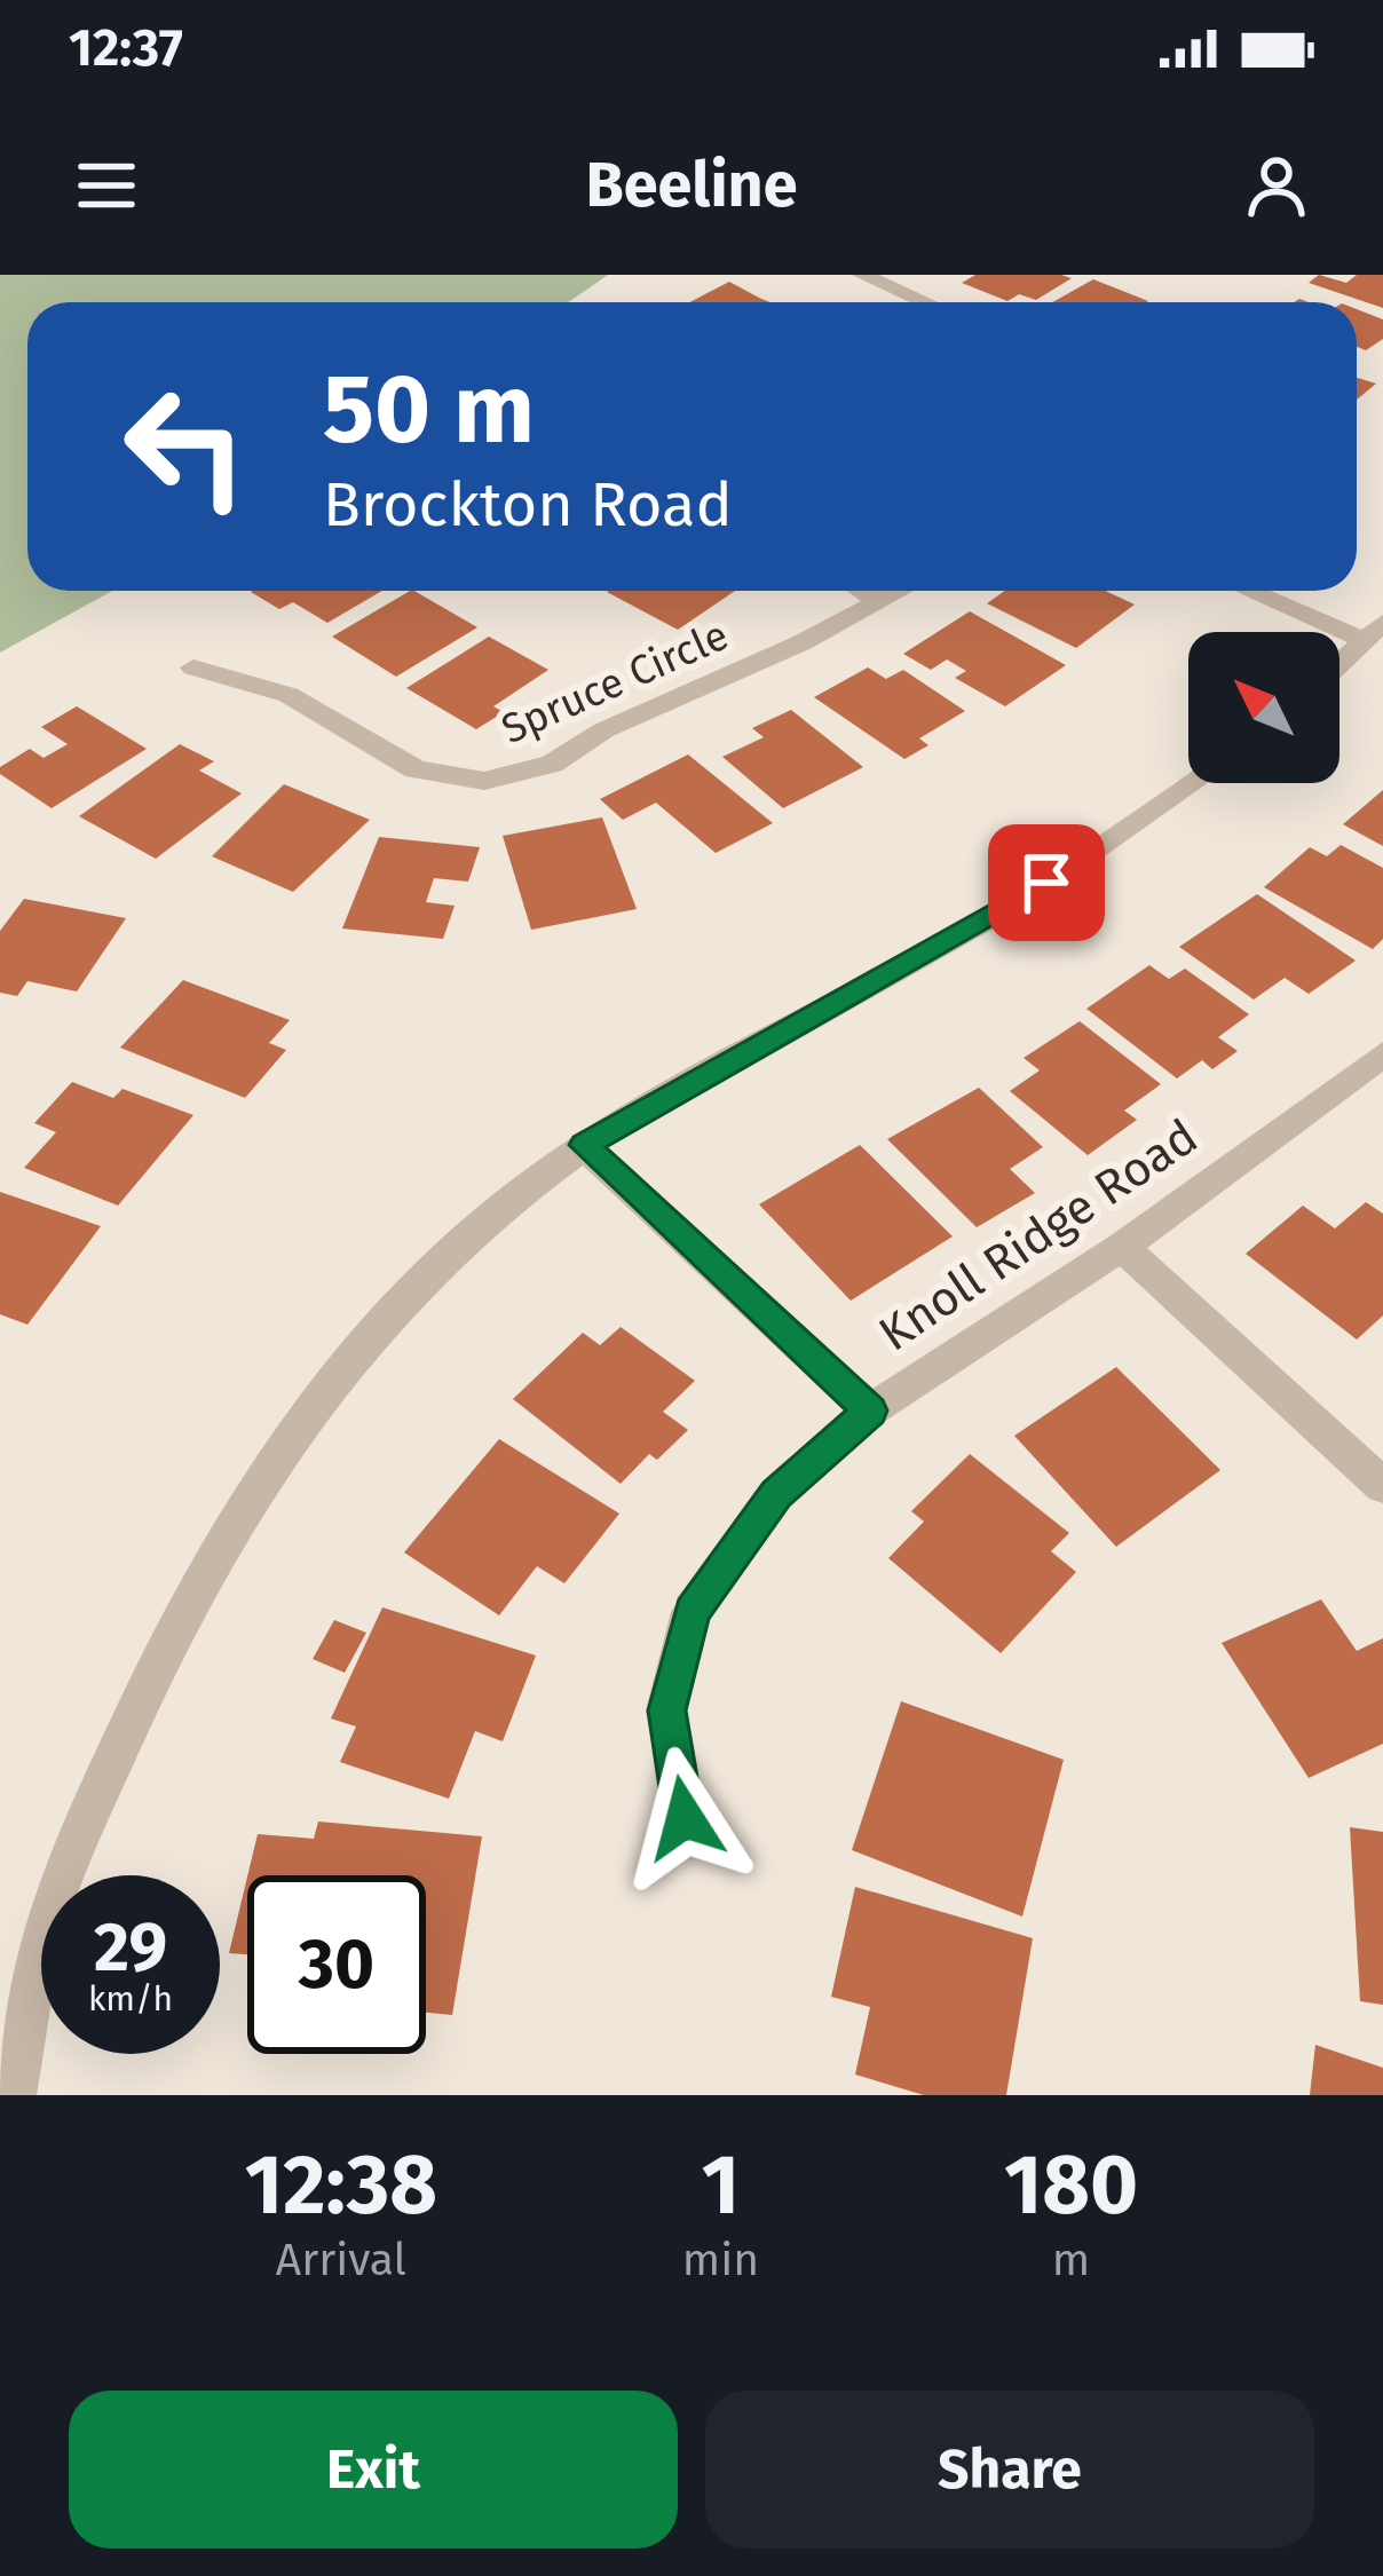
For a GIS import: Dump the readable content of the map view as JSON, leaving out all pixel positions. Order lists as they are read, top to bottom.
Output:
{
  "streets": {
    "street": ["Spruce Circle", "Knoll Ridge Road"]
  },
  "north": "top left",
  "page": {
    "status": "12:37",
    "header": "Beeline",
    "turn": ["50 m", "Brockton Road"],
    "speed": "29 km/h",
    "limit": "30",
    "eta": [
      "12:38",
      "Arrival",
      "1",
      "min",
      "180",
      "m"
    ],
    "buttons": ["Exit", "Share"]
  }
}
